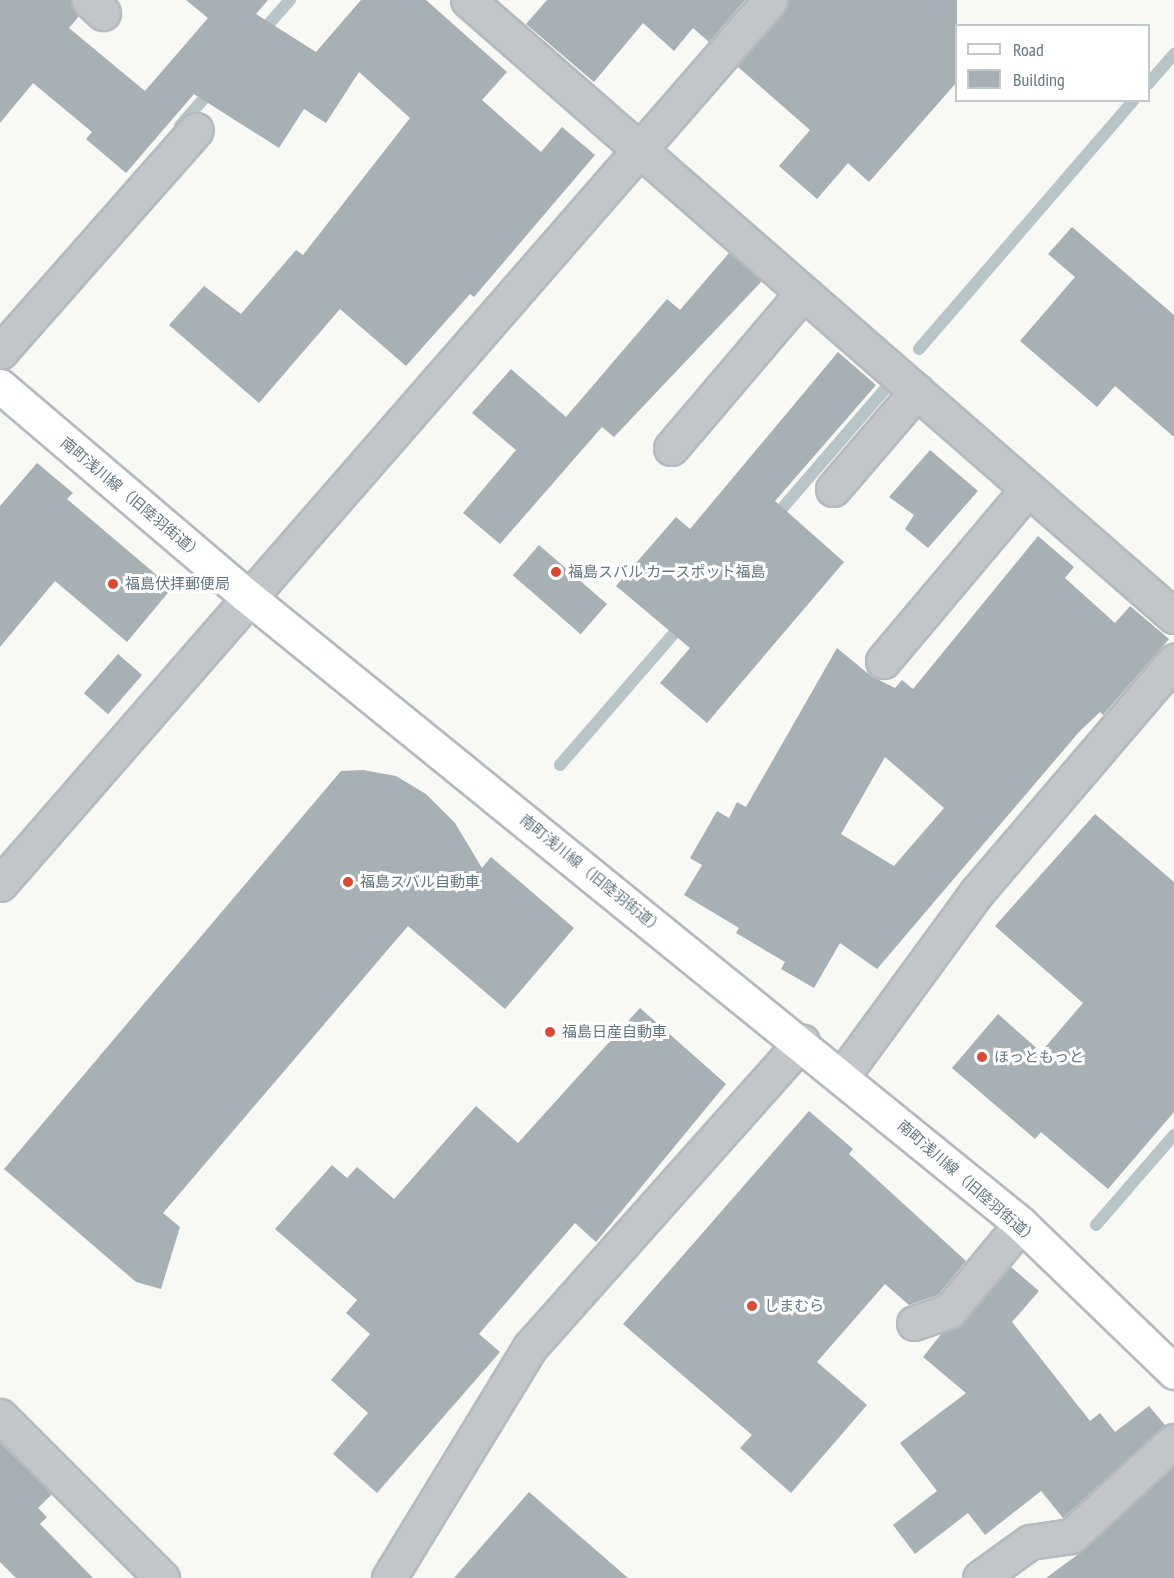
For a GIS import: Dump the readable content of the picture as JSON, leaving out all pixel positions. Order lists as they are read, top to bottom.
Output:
{
  "streets": {
    "street": ["南町浅川線（旧陸羽街道）"]
  },
  "places": [
    "福島スバル カースポット福島",
    "福島伏拝郵便局",
    "福島スバル自動車",
    "福島日産自動車",
    "ほっともっと",
    "しまむら"
  ],
  "legend": ["Road", "Building"]
}
